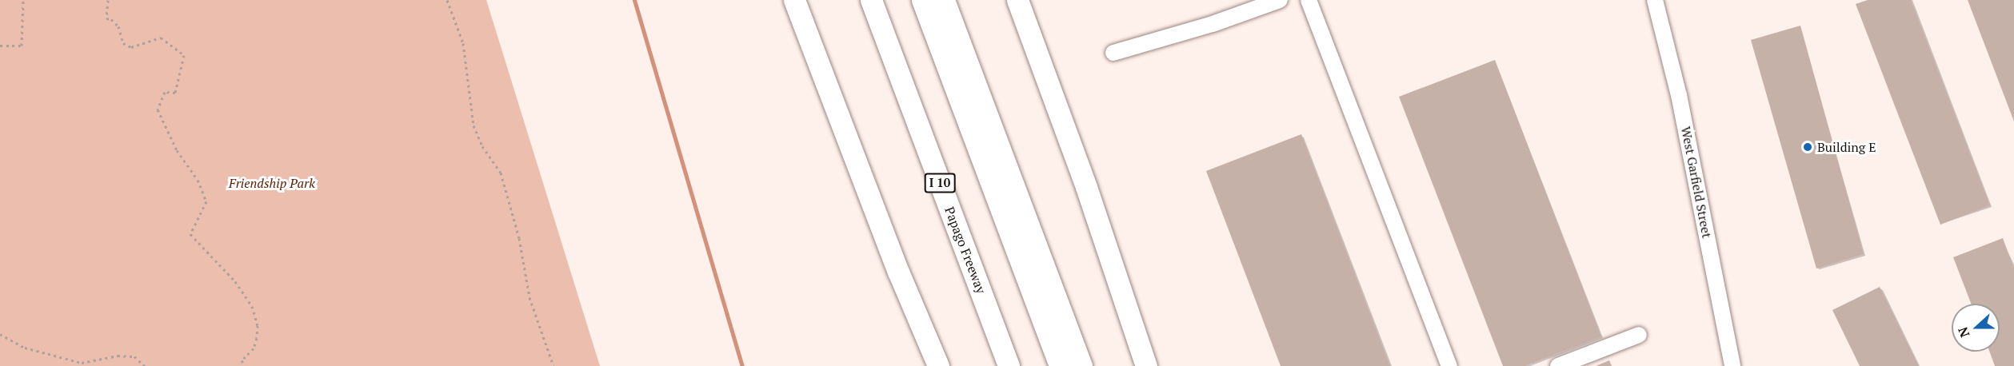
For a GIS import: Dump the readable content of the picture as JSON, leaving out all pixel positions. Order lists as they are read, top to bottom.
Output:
{
  "streets": {
    "highway": ["I 10", "Papago Freeway"],
    "street": ["West Garfield Street"]
  },
  "parks": ["Friendship Park"],
  "places": ["Building E"],
  "north": "left"
}
